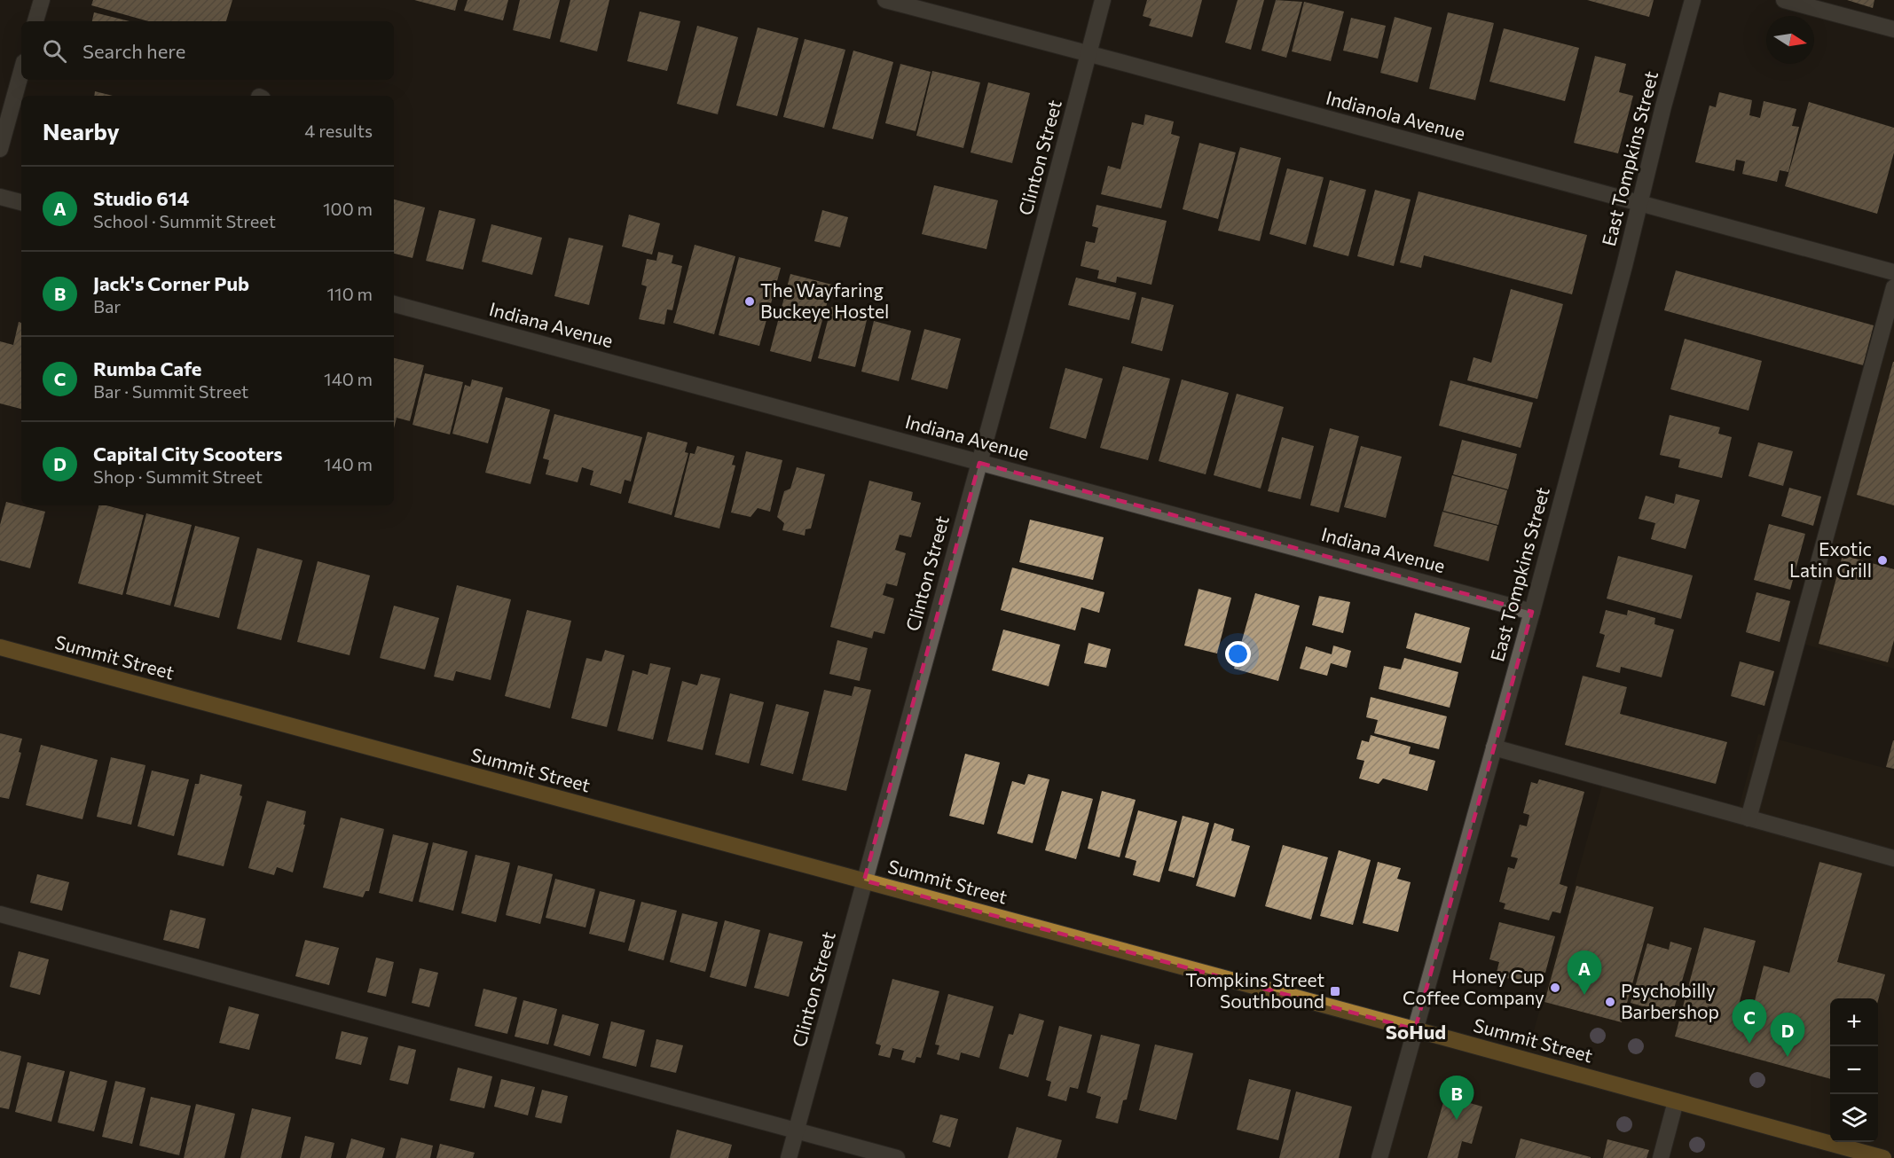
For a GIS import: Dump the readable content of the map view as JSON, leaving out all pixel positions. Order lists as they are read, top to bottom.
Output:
{
  "streets": {
    "main road": ["Summit Street"],
    "street": [
      "Indianola Avenue",
      "Clinton Street",
      "East Tompkins Street",
      "Indiana Avenue"
    ]
  },
  "crossings": [
    ["Indianola Avenue", "Clinton Street"],
    ["Indianola Avenue", "East Tompkins Street"],
    ["Clinton Street", "Indiana Avenue"],
    ["Clinton Street", "Summit Street"],
    ["East Tompkins Street", "Indiana Avenue"],
    ["East Tompkins Street", "Summit Street"]
  ],
  "districts": ["SoHud"],
  "places": {
    "other": [
      "The Wayfaring Buckeye Hostel",
      "Exotic Latin Grill",
      "Honey Cup Coffee Company",
      "Psychobilly Barbershop"
    ],
    "transit": ["Tompkins Street Southbound"]
  },
  "north": "right",
  "page": {
    "search": "Search here",
    "heading": ["Nearby", "4 results"],
    "list": [
      {
        "mark": "A",
        "name": "Studio 614",
        "note": "School · Summit Street",
        "value": "100 m"
      },
      {
        "mark": "B",
        "name": "Jack's Corner Pub",
        "note": "Bar",
        "value": "110 m"
      },
      {
        "mark": "C",
        "name": "Rumba Cafe",
        "note": "Bar · Summit Street",
        "value": "140 m"
      },
      {
        "mark": "D",
        "name": "Capital City Scooters",
        "note": "Shop · Summit Street",
        "value": "140 m"
      }
    ],
    "pins": [
      "A",
      "C",
      "D",
      "B"
    ],
    "map_buttons": ["+", "−"]
  }
}
